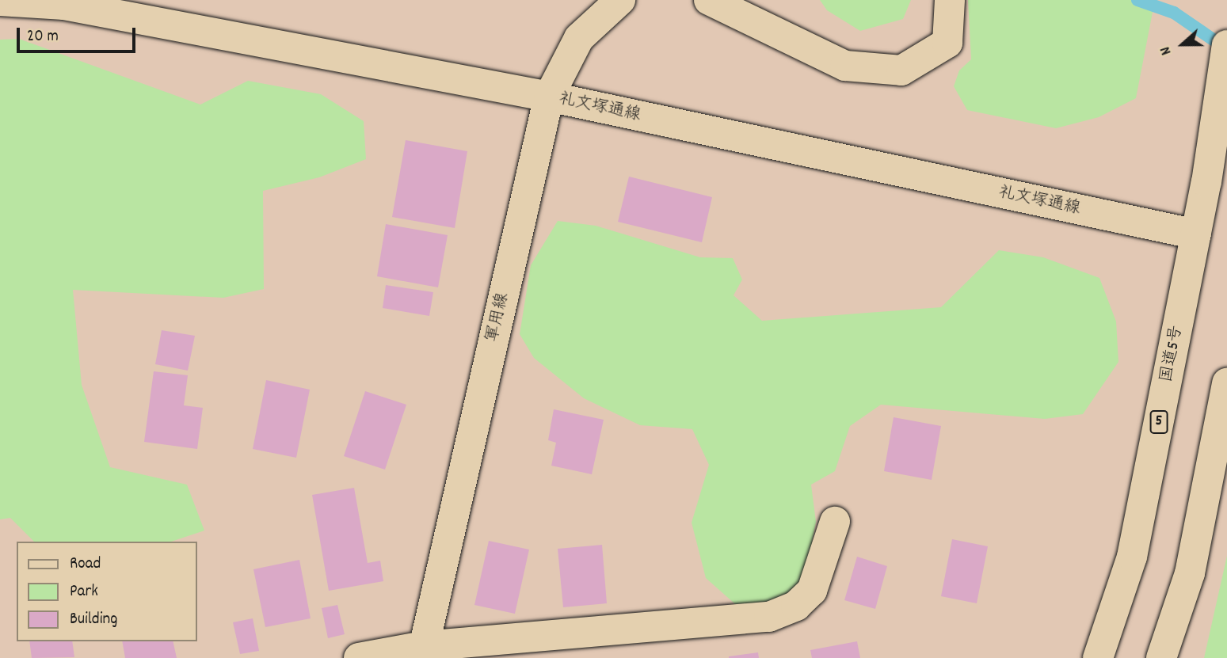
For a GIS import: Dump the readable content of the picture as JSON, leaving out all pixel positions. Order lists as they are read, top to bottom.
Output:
{
  "streets": {
    "main road": [
      "礼文塚通線",
      "軍用線",
      "国道5号",
      "5"
    ]
  },
  "crossings": [
    ["礼文塚通線", "軍用線"],
    ["礼文塚通線", "国道5号"]
  ],
  "legend": ["Road", "Park", "Building"],
  "scale_bar": "20 m",
  "north": "left"
}
